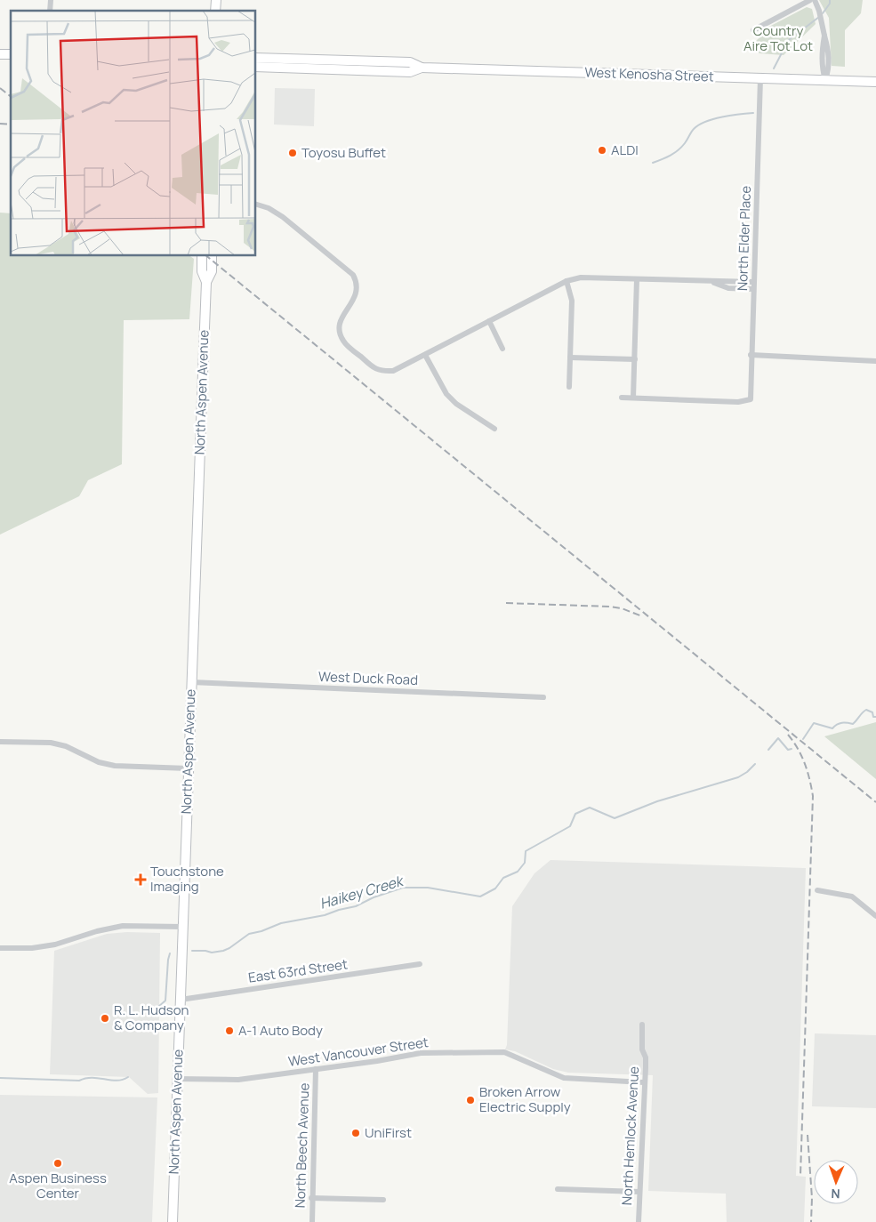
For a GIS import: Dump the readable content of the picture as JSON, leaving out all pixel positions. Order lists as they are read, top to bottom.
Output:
{
  "streets": {
    "main road": ["West Kenosha Street", "North Aspen Avenue"],
    "street": [
      "North Elder Place",
      "West Duck Road",
      "East 63rd Street",
      "West Vancouver Street",
      "North Hemlock Avenue",
      "North Beech Avenue"
    ]
  },
  "crossings": [
    ["West Kenosha Street", "North Elder Place"],
    ["North Aspen Avenue", "West Duck Road"],
    ["North Aspen Avenue", "East 63rd Street"],
    ["North Aspen Avenue", "West Vancouver Street"],
    ["West Vancouver Street", "North Hemlock Avenue"],
    ["West Vancouver Street", "North Beech Avenue"]
  ],
  "water": ["Haikey Creek"],
  "parks": ["Country Aire Tot Lot"],
  "places": {
    "other": [
      "ALDI",
      "Toyosu Buffet",
      "R. L. Hudson & Company",
      "A-1 Auto Body",
      "Broken Arrow Electric Supply",
      "UniFirst",
      "Aspen Business Center"
    ],
    "health": ["Touchstone Imaging"]
  },
  "north": "bottom"
}
